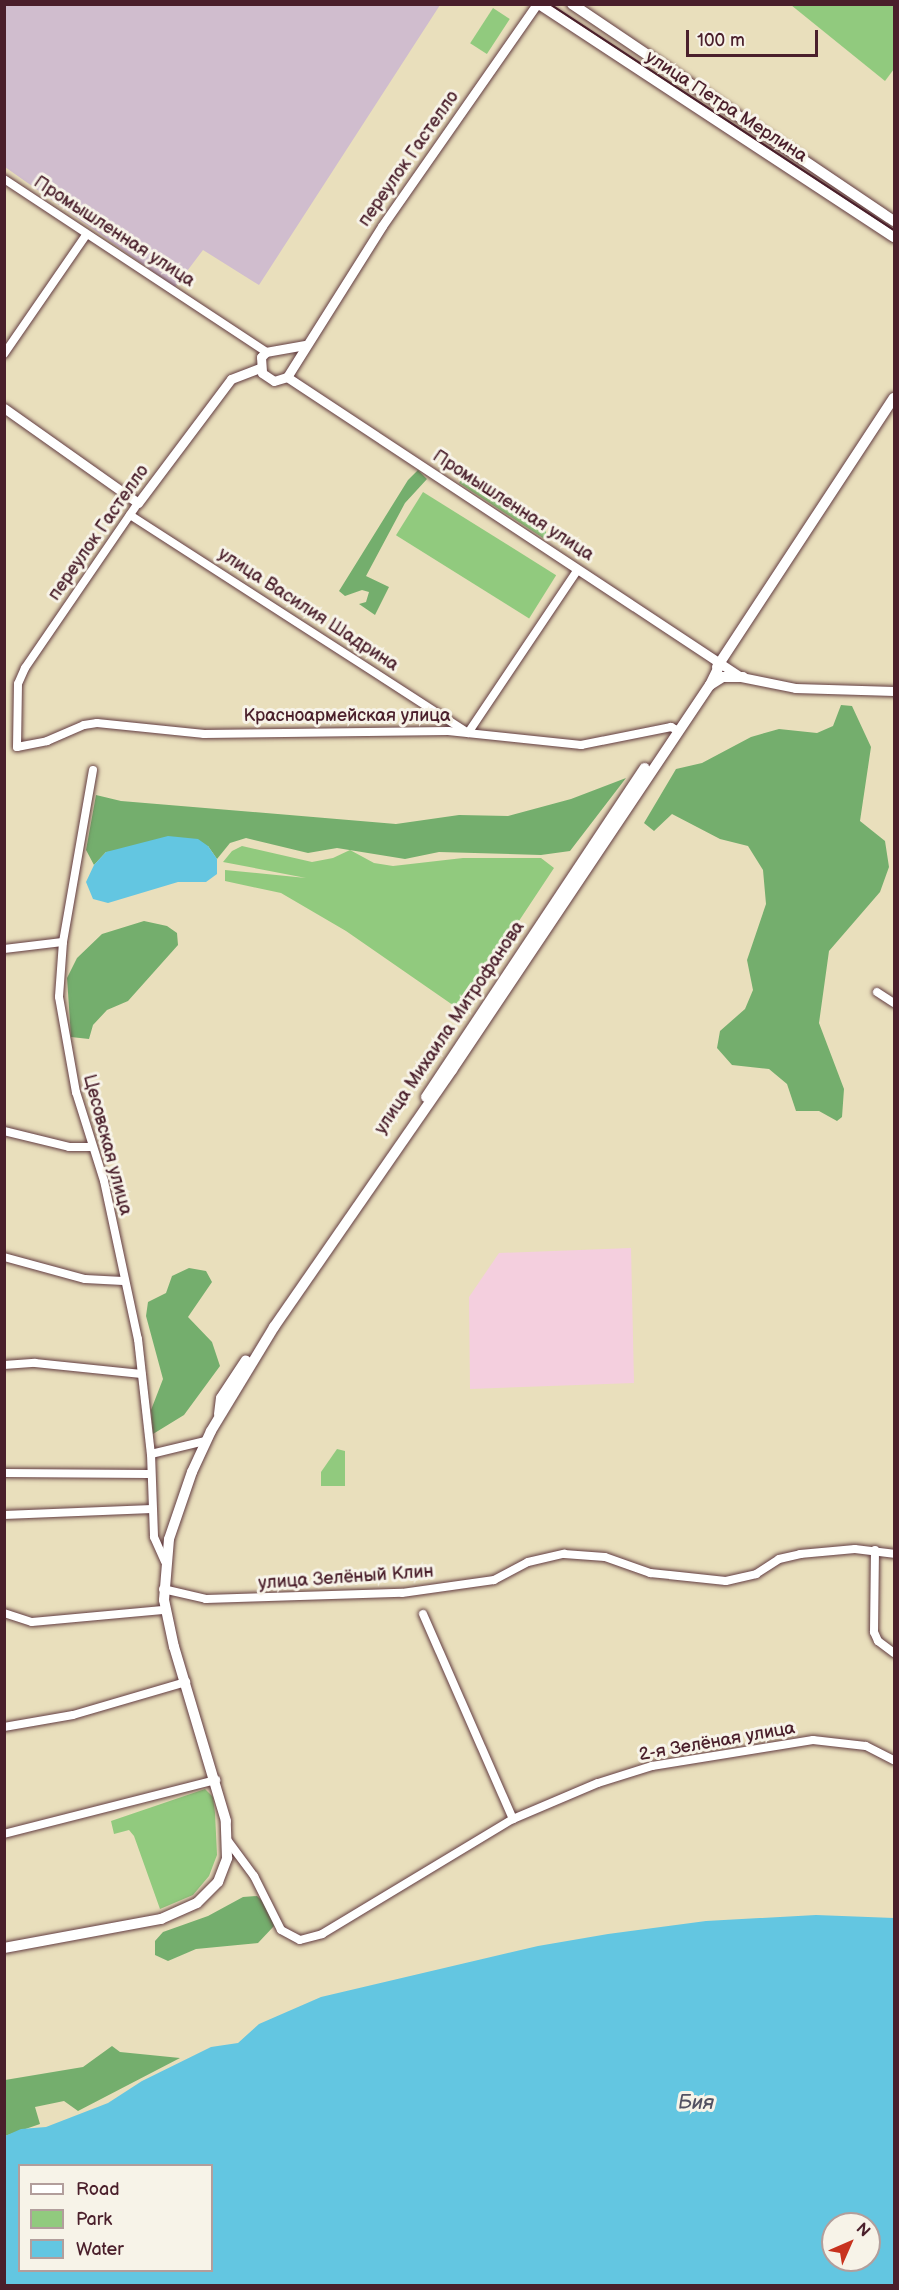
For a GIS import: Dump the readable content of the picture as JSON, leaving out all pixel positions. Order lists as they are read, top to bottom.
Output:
{
  "streets": {
    "main road": ["улица Петра Мерлина", "улица Михаила Митрофанова"],
    "street": [
      "переулок Гастелло",
      "Промышленная улица",
      "улица Василия Шадрина",
      "Красноармейская улица",
      "Цесовская улица",
      "улица Зелёный Клин",
      "2-я Зелёная улица"
    ]
  },
  "crossings": [
    ["улица Петра Мерлина", "переулок Гастелло"],
    ["переулок Гастелло", "Промышленная улица"],
    ["переулок Гастелло", "улица Василия Шадрина"],
    ["переулок Гастелло", "Красноармейская улица"],
    ["Промышленная улица", "улица Михаила Митрофанова"],
    ["улица Василия Шадрина", "Красноармейская улица"],
    ["Красноармейская улица", "улица Михаила Митрофанова"],
    ["улица Михаила Митрофанова", "Цесовская улица"],
    ["улица Михаила Митрофанова", "улица Зелёный Клин"],
    ["улица Михаила Митрофанова", "2-я Зелёная улица"]
  ],
  "water": ["Бия"],
  "legend": ["Road", "Park", "Water"],
  "scale_bar": "100 m",
  "north": "top right"
}
